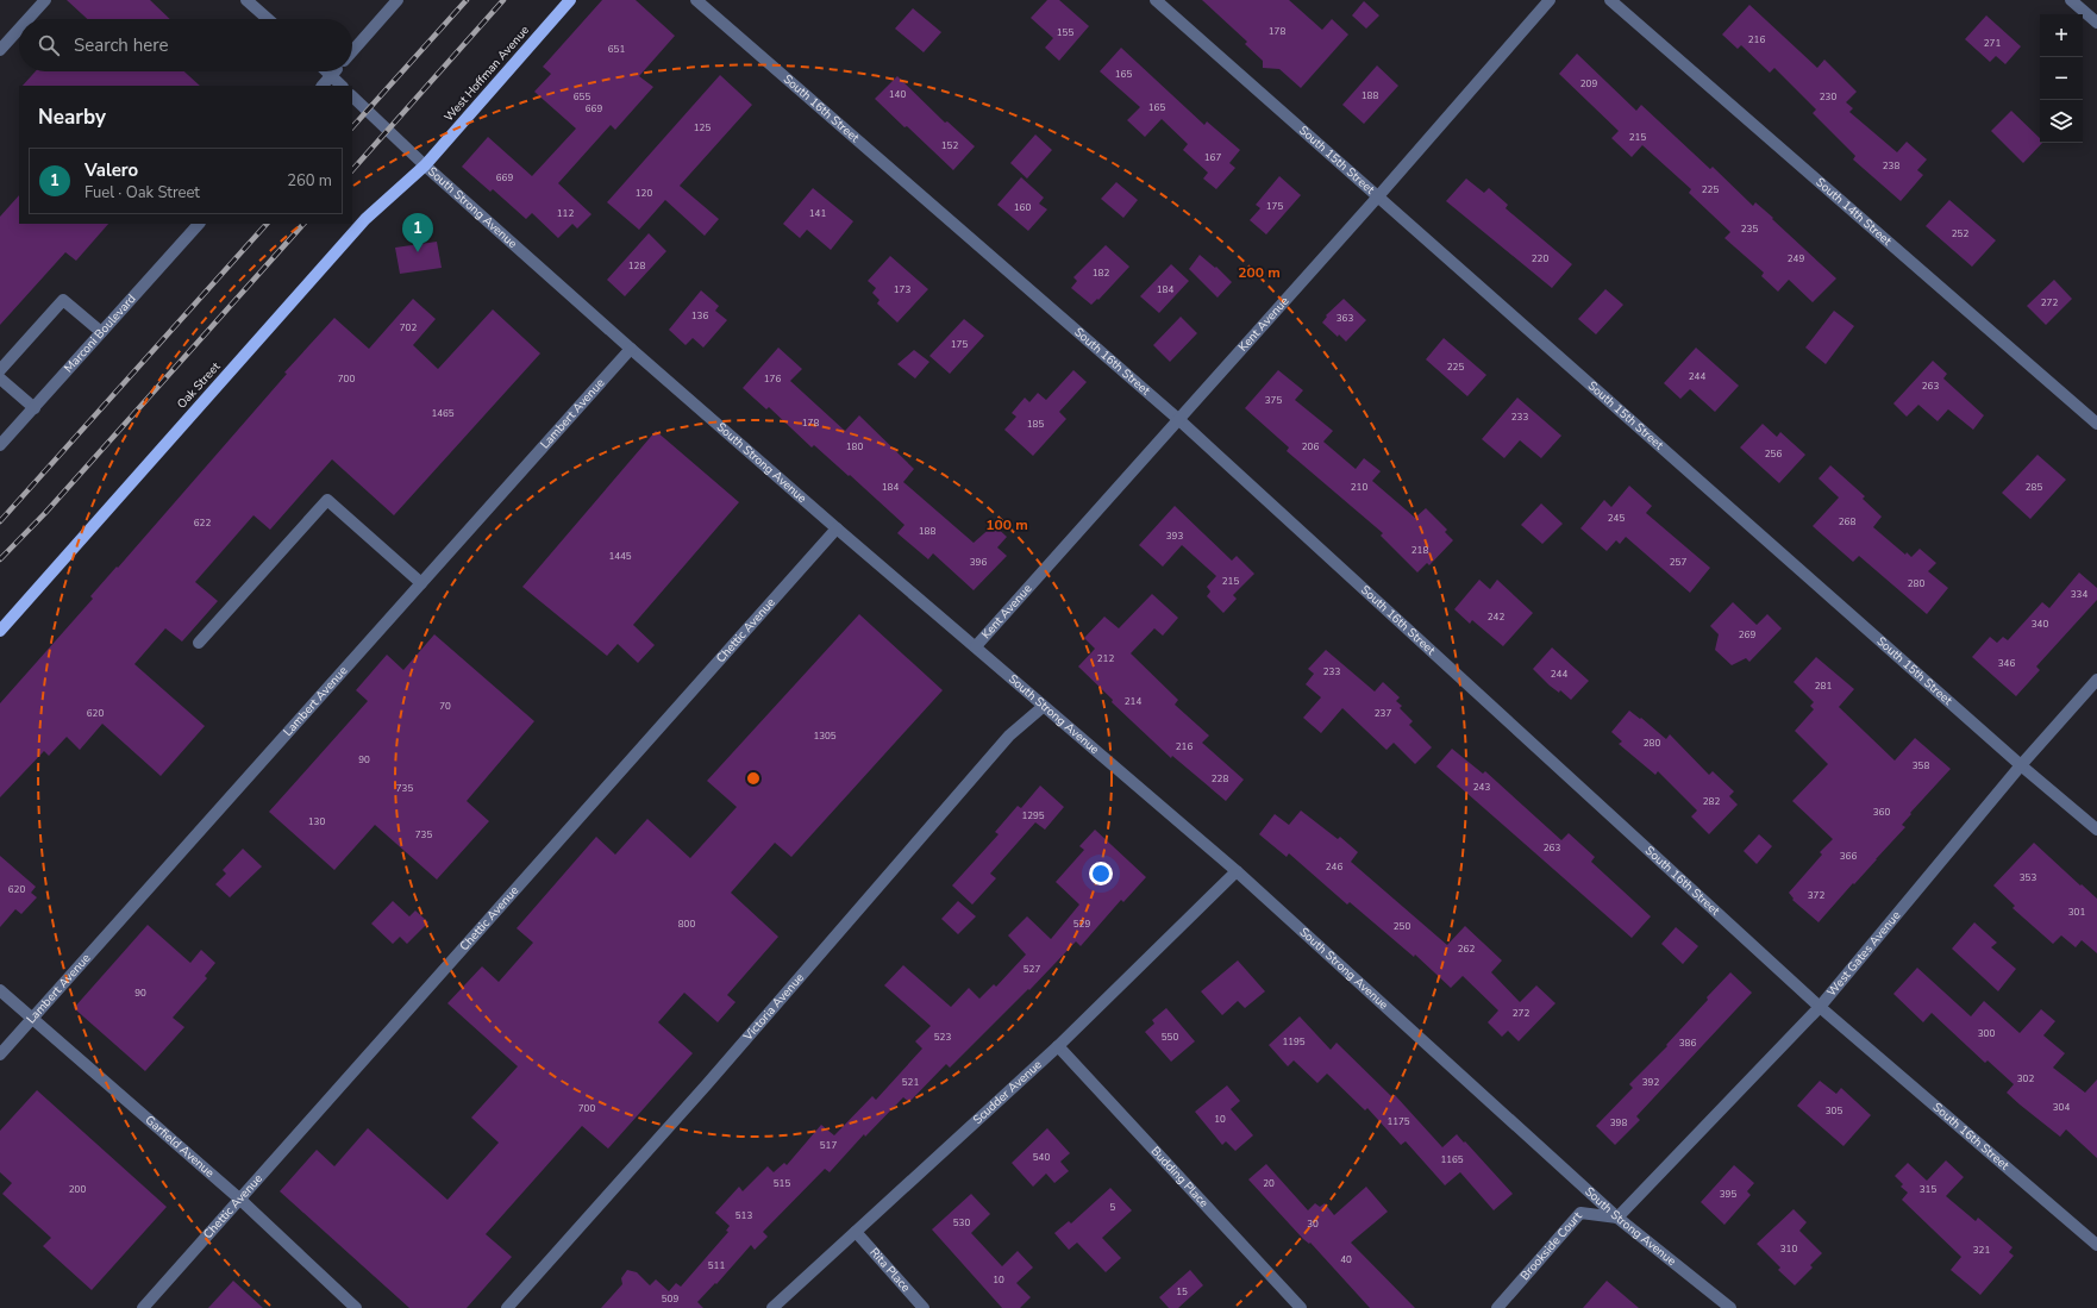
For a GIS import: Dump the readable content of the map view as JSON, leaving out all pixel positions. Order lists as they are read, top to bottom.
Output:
{
  "streets": {
    "main road": ["West Hoffman Avenue", "Oak Street"],
    "street": [
      "South 16th Street",
      "South 15th Street",
      "South Strong Avenue",
      "South 14th Street",
      "Kent Avenue",
      "Marconi Boulevard",
      "Lambert Avenue",
      "Chettic Avenue",
      "West Gates Avenue",
      "Victoria Avenue",
      "Scudder Avenue",
      "Garfield Avenue",
      "Budding Place",
      "Brookside Court",
      "Rita Place"
    ]
  },
  "crossings": [
    ["West Hoffman Avenue", "South Strong Avenue"],
    ["West Hoffman Avenue", "Oak Street"],
    ["South 16th Street", "Kent Avenue"],
    ["South 16th Street", "West Gates Avenue"],
    ["South 15th Street", "Kent Avenue"],
    ["South 15th Street", "West Gates Avenue"],
    ["South Strong Avenue", "Kent Avenue"],
    ["South Strong Avenue", "Oak Street"],
    ["South Strong Avenue", "Lambert Avenue"],
    ["South Strong Avenue", "Chettic Avenue"],
    ["South Strong Avenue", "West Gates Avenue"],
    ["South Strong Avenue", "Victoria Avenue"],
    ["South Strong Avenue", "Scudder Avenue"],
    ["South Strong Avenue", "Brookside Court"],
    ["Lambert Avenue", "Garfield Avenue"],
    ["Chettic Avenue", "Garfield Avenue"],
    ["West Gates Avenue", "Brookside Court"],
    ["Scudder Avenue", "Budding Place"],
    ["Scudder Avenue", "Rita Place"]
  ],
  "house_numbers": [
    "178",
    "155",
    "216",
    "271",
    "651",
    "165",
    "209",
    "140",
    "188",
    "655",
    "230",
    "165",
    "669",
    "125",
    "215",
    "152",
    "167",
    "238",
    "669",
    "225",
    "120",
    "175",
    "160",
    "112",
    "141",
    "235",
    "252",
    "220",
    "249",
    "128",
    "182",
    "173",
    "184",
    "272",
    "136",
    "363",
    "702",
    "175",
    "225",
    "244",
    "700",
    "176",
    "263",
    "375",
    "1465",
    "233",
    "178",
    "185",
    "180",
    "206",
    "256",
    "184",
    "210",
    "285",
    "245",
    "268",
    "622",
    "188",
    "393",
    "218",
    "1445",
    "396",
    "257",
    "215",
    "280",
    "334",
    "242",
    "340",
    "269",
    "212",
    "346",
    "233",
    "244",
    "281",
    "214",
    "70",
    "620",
    "237",
    "1305",
    "280",
    "216",
    "90",
    "358",
    "228",
    "243",
    "735",
    "282",
    "360",
    "1295",
    "130",
    "735",
    "263",
    "366",
    "246",
    "353",
    "620",
    "372",
    "301",
    "800",
    "529",
    "250",
    "262",
    "527",
    "90",
    "272",
    "300",
    "523",
    "550",
    "1195",
    "386",
    "302",
    "521",
    "392",
    "304",
    "700",
    "305",
    "10",
    "1175",
    "398",
    "517",
    "540",
    "1165",
    "515",
    "20",
    "200",
    "315",
    "395",
    "5",
    "513",
    "530",
    "30",
    "310",
    "321",
    "40",
    "511",
    "10",
    "15",
    "509"
  ],
  "page": {
    "map_buttons": ["+", "−"],
    "search": "Search here",
    "heading": "Nearby",
    "list": [
      {
        "mark": "1",
        "name": "Valero",
        "note": "Fuel · Oak Street",
        "value": "260 m"
      }
    ],
    "pins": "1"
  },
  "rings": ["200 m", "100 m"]
}
